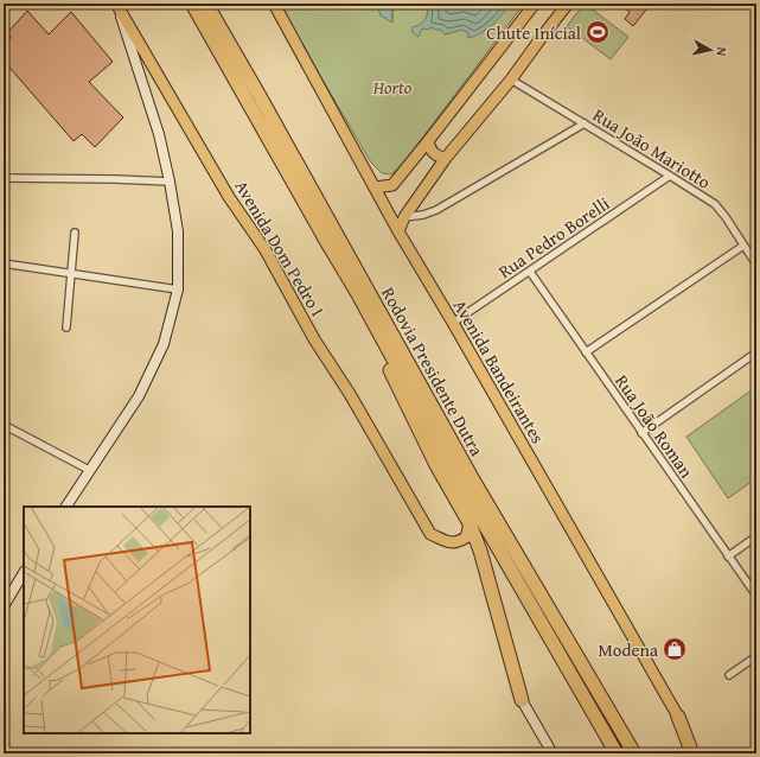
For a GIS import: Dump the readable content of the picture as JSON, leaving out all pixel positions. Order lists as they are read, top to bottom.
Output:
{
  "streets": {
    "highway": ["Rodovia Presidente Dutra"],
    "main road": ["Avenida Dom Pedro I", "Avenida Bandeirantes"],
    "street": ["Rua João Mariotto", "Rua Pedro Borelli", "Rua João Roman"]
  },
  "crossings": [
    ["Rua João Mariotto", "Rua Pedro Borelli"],
    ["Rua Pedro Borelli", "Avenida Bandeirantes"],
    ["Rua Pedro Borelli", "Rua João Roman"]
  ],
  "parks": ["Horto"],
  "places": {
    "sports": ["Chute Inícial"],
    "shop": ["Modena"]
  },
  "north": "right"
}
